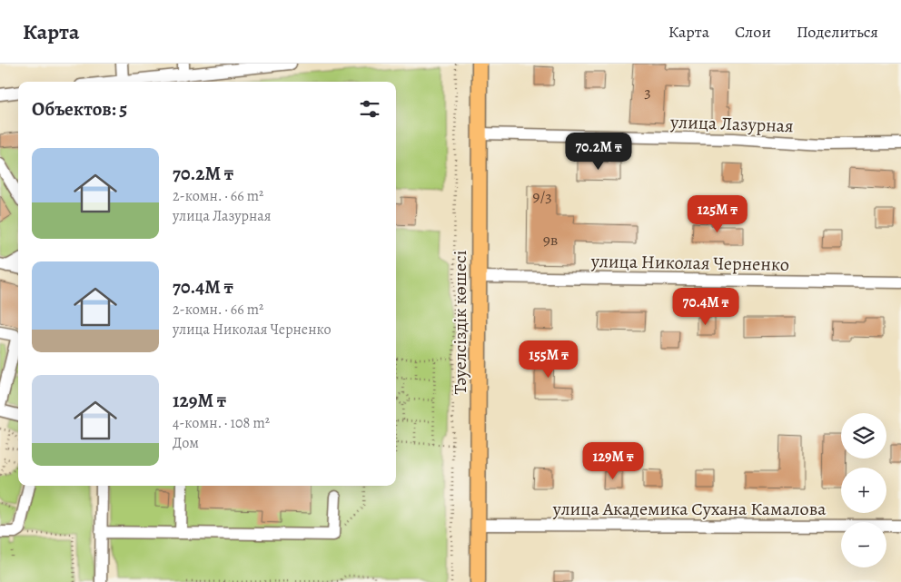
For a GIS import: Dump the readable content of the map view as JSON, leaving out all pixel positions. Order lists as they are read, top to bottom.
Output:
{
  "streets": {
    "main road": ["Тәуелсіздік көшесі"],
    "street": ["улица Лазурная", "улица Николая Черненко", "улица Академика Сухана Камалова"]
  },
  "crossings": [
    ["улица Лазурная", "Тәуелсіздік көшесі"],
    ["улица Николая Черненко", "Тәуелсіздік көшесі"],
    ["Тәуелсіздік көшесі", "улица Академика Сухана Камалова"]
  ],
  "house_numbers": ["3", "9/3", "9в"],
  "page": {
    "header": "Карта",
    "nav": ["Карта", "Слои", "Поделиться"],
    "heading": "Объектов: 5",
    "price": [
      "70.2M ₸",
      "125M ₸",
      "70.4M ₸",
      "155M ₸",
      "129M ₸"
    ],
    "list": [
      {
        "name": "70.2M ₸",
        "note": "2-комн. · 66 m² · улица Лазурная"
      },
      {
        "name": "70.4M ₸",
        "note": "2-комн. · 66 m² · улица Николая Черненко"
      },
      {
        "name": "129M ₸",
        "note": "4-комн. · 108 m² · Дом"
      }
    ],
    "map_buttons": ["+", "−"]
  }
}
